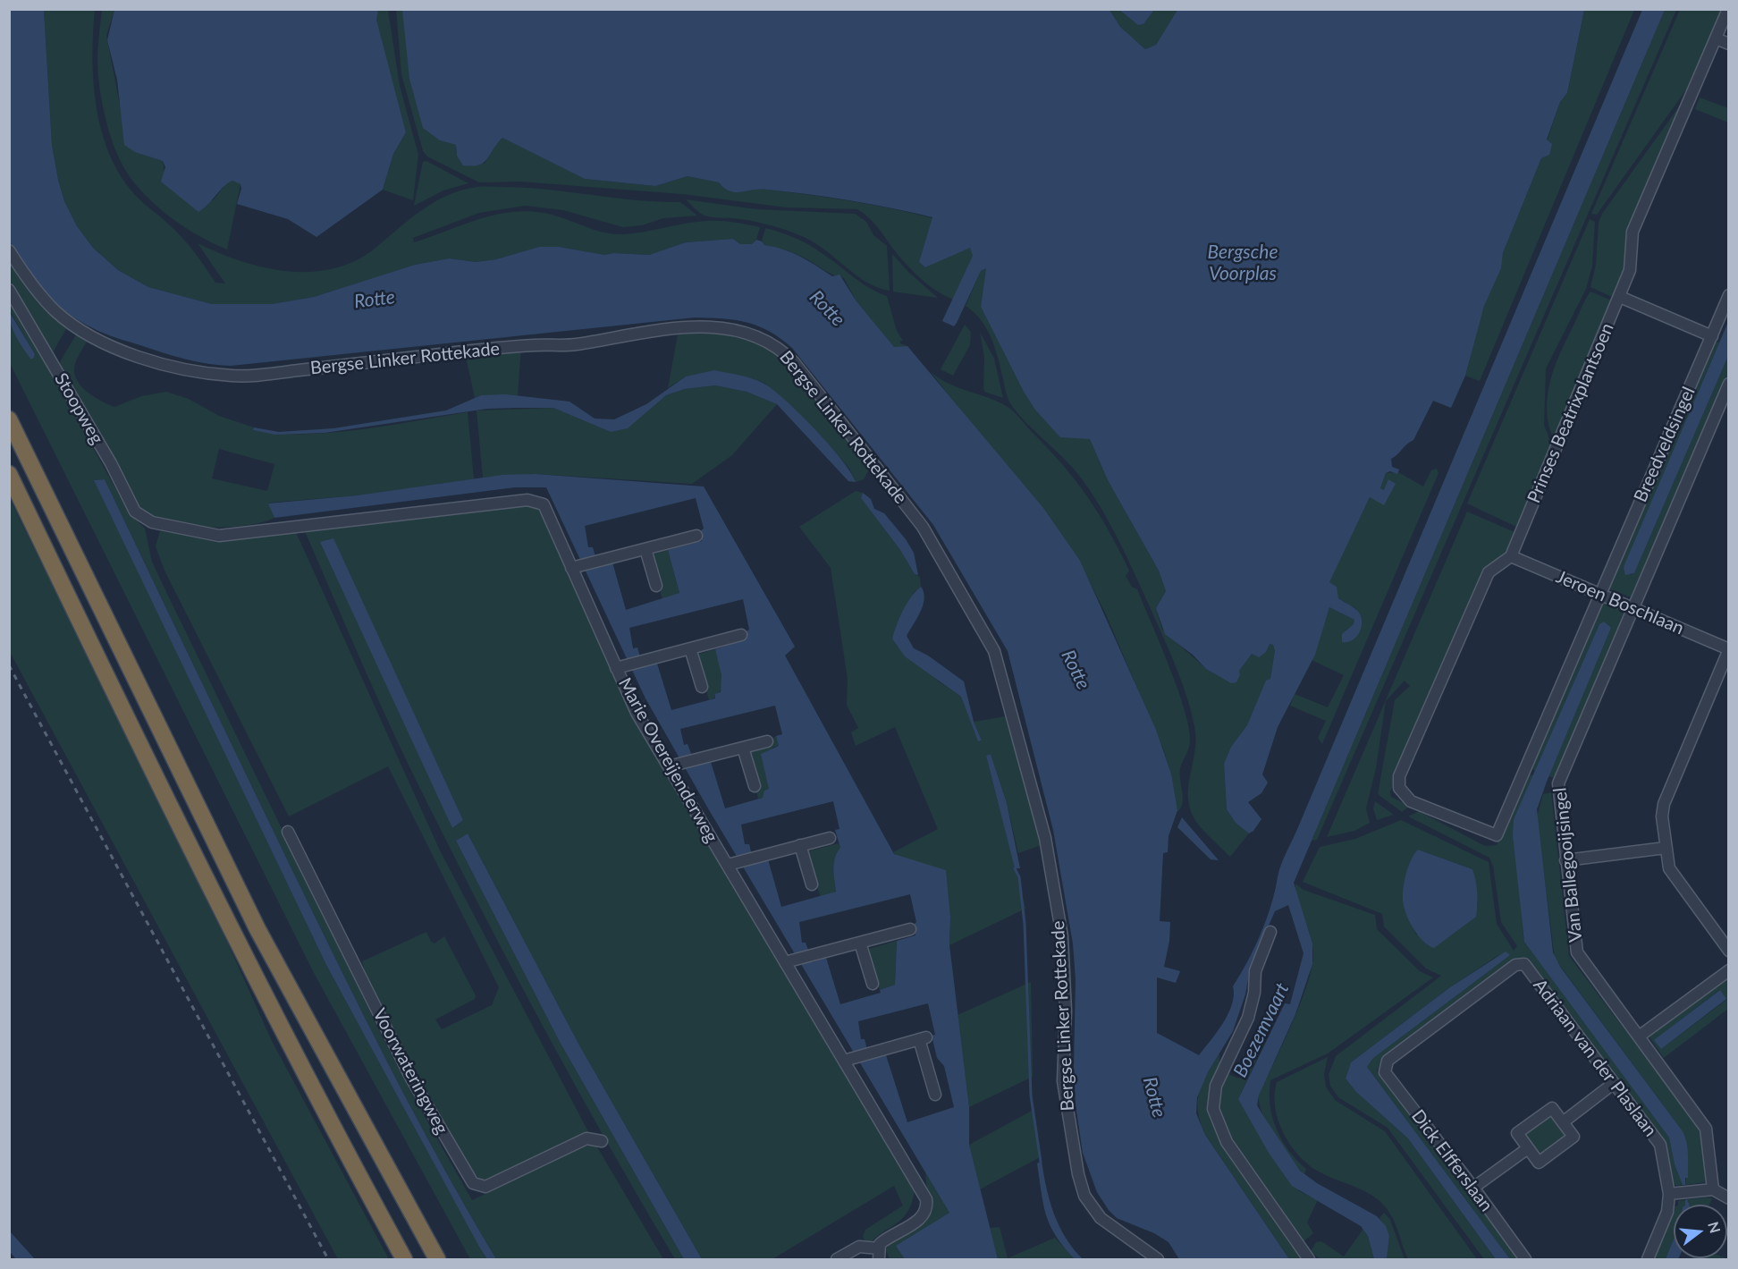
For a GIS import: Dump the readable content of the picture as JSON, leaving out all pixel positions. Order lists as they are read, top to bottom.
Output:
{
  "streets": {
    "street": [
      "Bergse Linker Rottekade",
      "Stoopweg",
      "Prinses Beatrixplantsoen",
      "Breedveldsingel",
      "Jeroen Boschlaan",
      "Marie Overeijenderweg",
      "Van Ballegooijsingel",
      "Adriaan van der Plaslaan",
      "Voorwateringweg",
      "Dick Elfferslaan"
    ]
  },
  "crossings": [
    ["Stoopweg", "Marie Overeijenderweg"],
    ["Prinses Beatrixplantsoen", "Jeroen Boschlaan"],
    ["Breedveldsingel", "Jeroen Boschlaan"],
    ["Breedveldsingel", "Van Ballegooijsingel"],
    ["Jeroen Boschlaan", "Van Ballegooijsingel"],
    ["Adriaan van der Plaslaan", "Dick Elfferslaan"]
  ],
  "water": ["Bergsche Voorplas", "Rotte", "Boezemvaart"],
  "north": "right"
}
